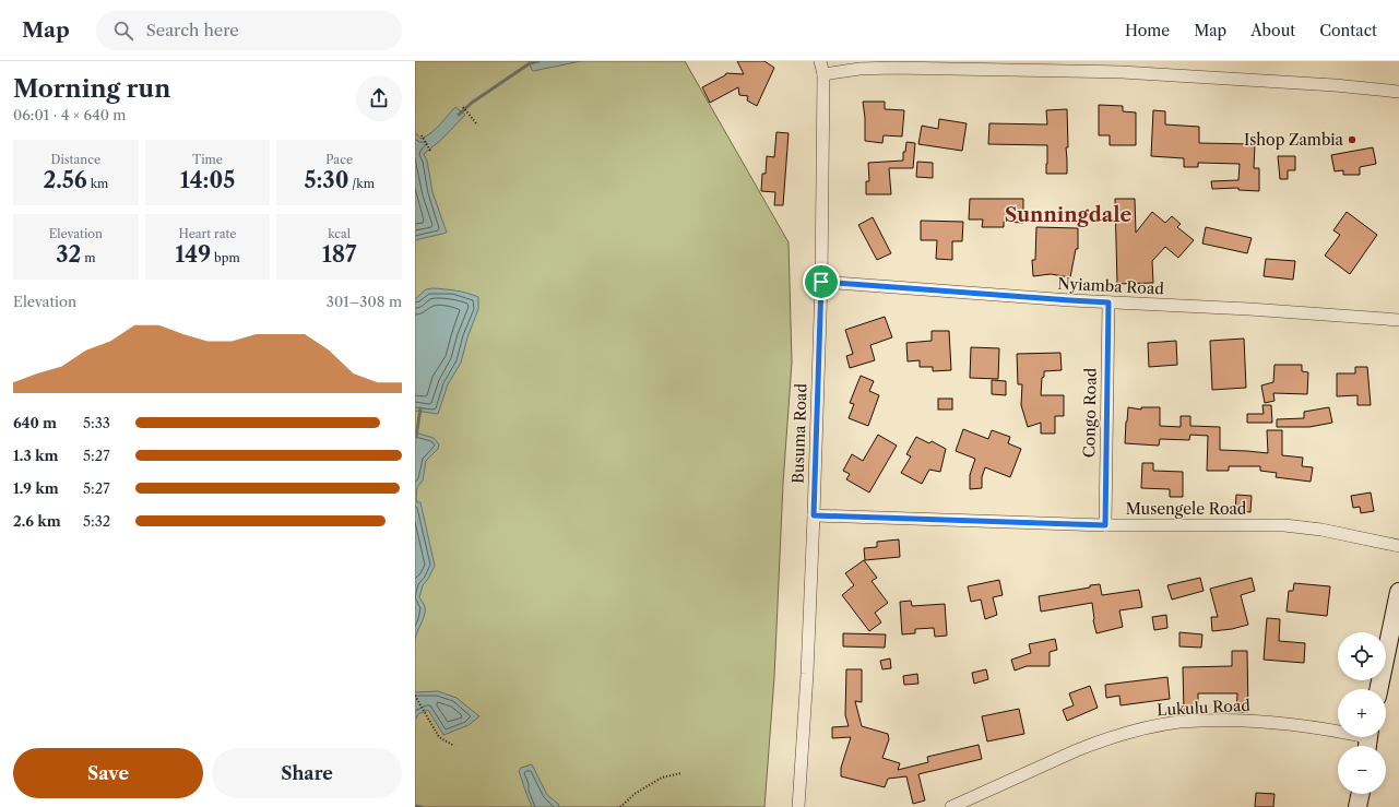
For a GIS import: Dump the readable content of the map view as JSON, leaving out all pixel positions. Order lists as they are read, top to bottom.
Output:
{
  "streets": {
    "street": [
      "Nyiamba Road",
      "Congo Road",
      "Busuma Road",
      "Musengele Road",
      "Lukulu Road"
    ]
  },
  "crossings": [
    ["Nyiamba Road", "Congo Road"],
    ["Nyiamba Road", "Busuma Road"],
    ["Congo Road", "Musengele Road"],
    ["Busuma Road", "Musengele Road"]
  ],
  "districts": ["Sunningdale"],
  "places": ["Ishop Zambia"],
  "page": {
    "header": "Map",
    "search": "Search here",
    "nav": [
      "Home",
      "Map",
      "About",
      "Contact"
    ],
    "heading": ["Morning run", "06:01 · 4 × 640 m"],
    "stats": [
      ["Distance", "2.56 km"],
      ["Time", "14:05"],
      ["Pace", "5:30 /km"],
      ["Elevation", "32 m"],
      ["Heart rate", "149 bpm"],
      ["kcal", "187"]
    ],
    "chart": ["Elevation", "301–308 m"],
    "list": [
      {
        "name": "640 m",
        "note": "5:33"
      },
      {
        "name": "1.3 km",
        "note": "5:27"
      },
      {
        "name": "1.9 km",
        "note": "5:27"
      },
      {
        "name": "2.6 km",
        "note": "5:32"
      }
    ],
    "map_buttons": ["+", "−"],
    "buttons": ["Save", "Share"]
  }
}
